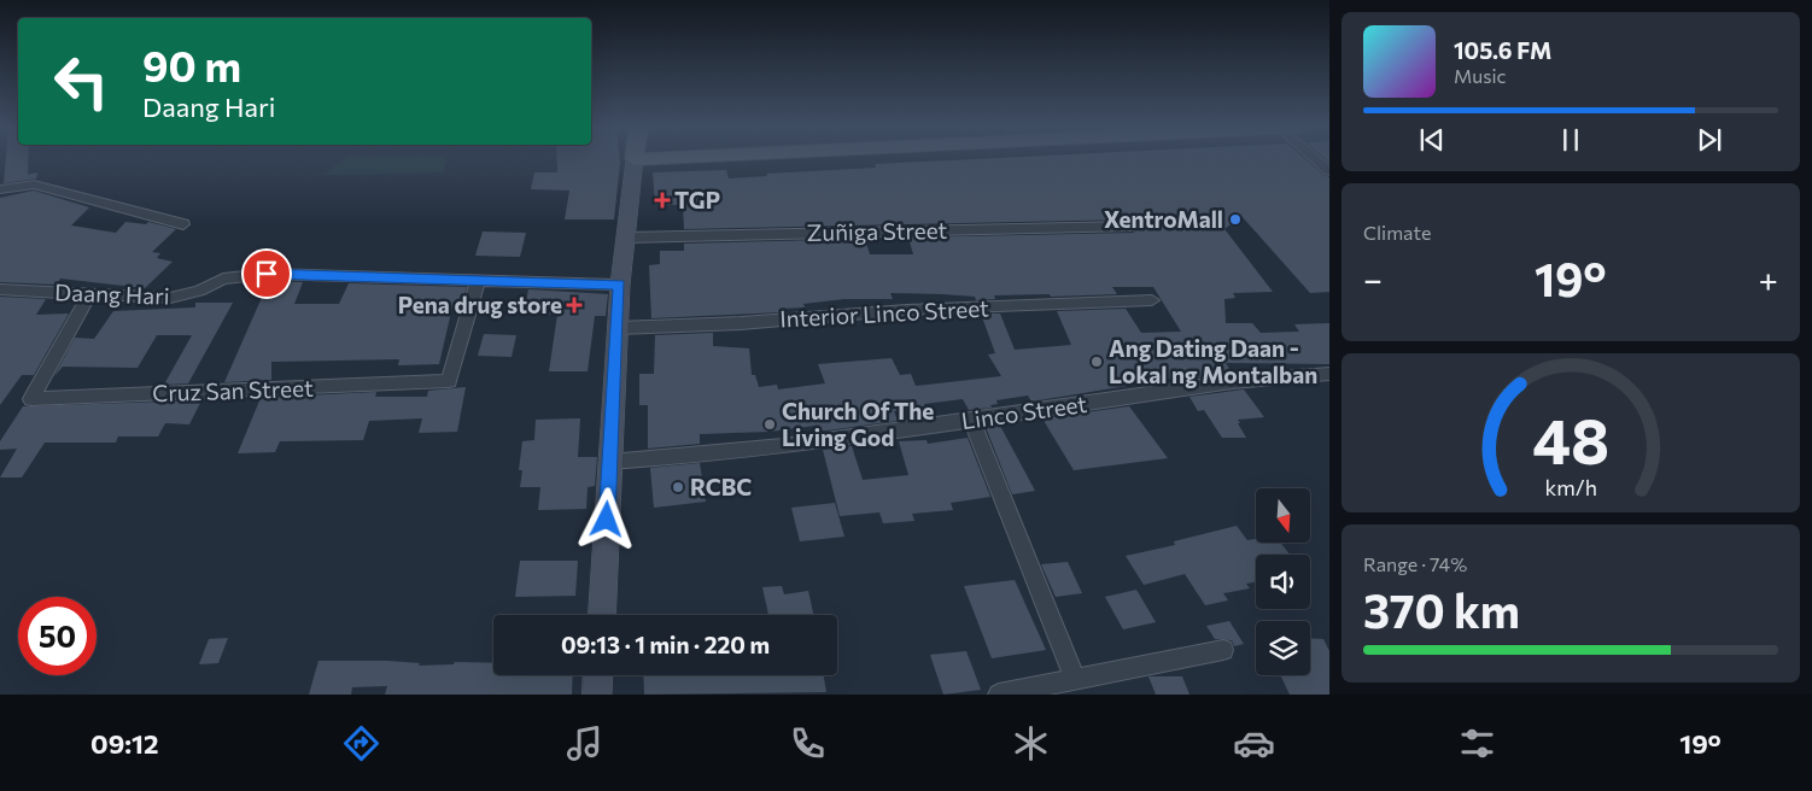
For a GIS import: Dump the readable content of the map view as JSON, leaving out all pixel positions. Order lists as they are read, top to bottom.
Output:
{
  "streets": {
    "street": [
      "Zuñiga Street",
      "Daang Hari",
      "Interior Linco Street",
      "Cruz San Street",
      "Linco Street"
    ]
  },
  "crossings": [
    ["Daang Hari", "Cruz San Street"]
  ],
  "places": {
    "health": ["TGP", "Pena drug store"],
    "other": [
      "XentroMall",
      "Ang Dating Daan - Lokal ng Montalban",
      "Church Of The Living God",
      "RCBC"
    ]
  },
  "north": "bottom",
  "page": {
    "turn": ["90 m", "Daang Hari"],
    "song": ["105.6 FM", "Music"],
    "tile": [
      "Climate",
      ["Range · 74%", "370 km"]
    ],
    "heat": ["−", "19°", "+"],
    "limit": "50",
    "trip": "09:13 · 1 min · 220 m",
    "tabs": ["09:12", "19°"],
    "gauge": ["48", "km/h"]
  }
}
